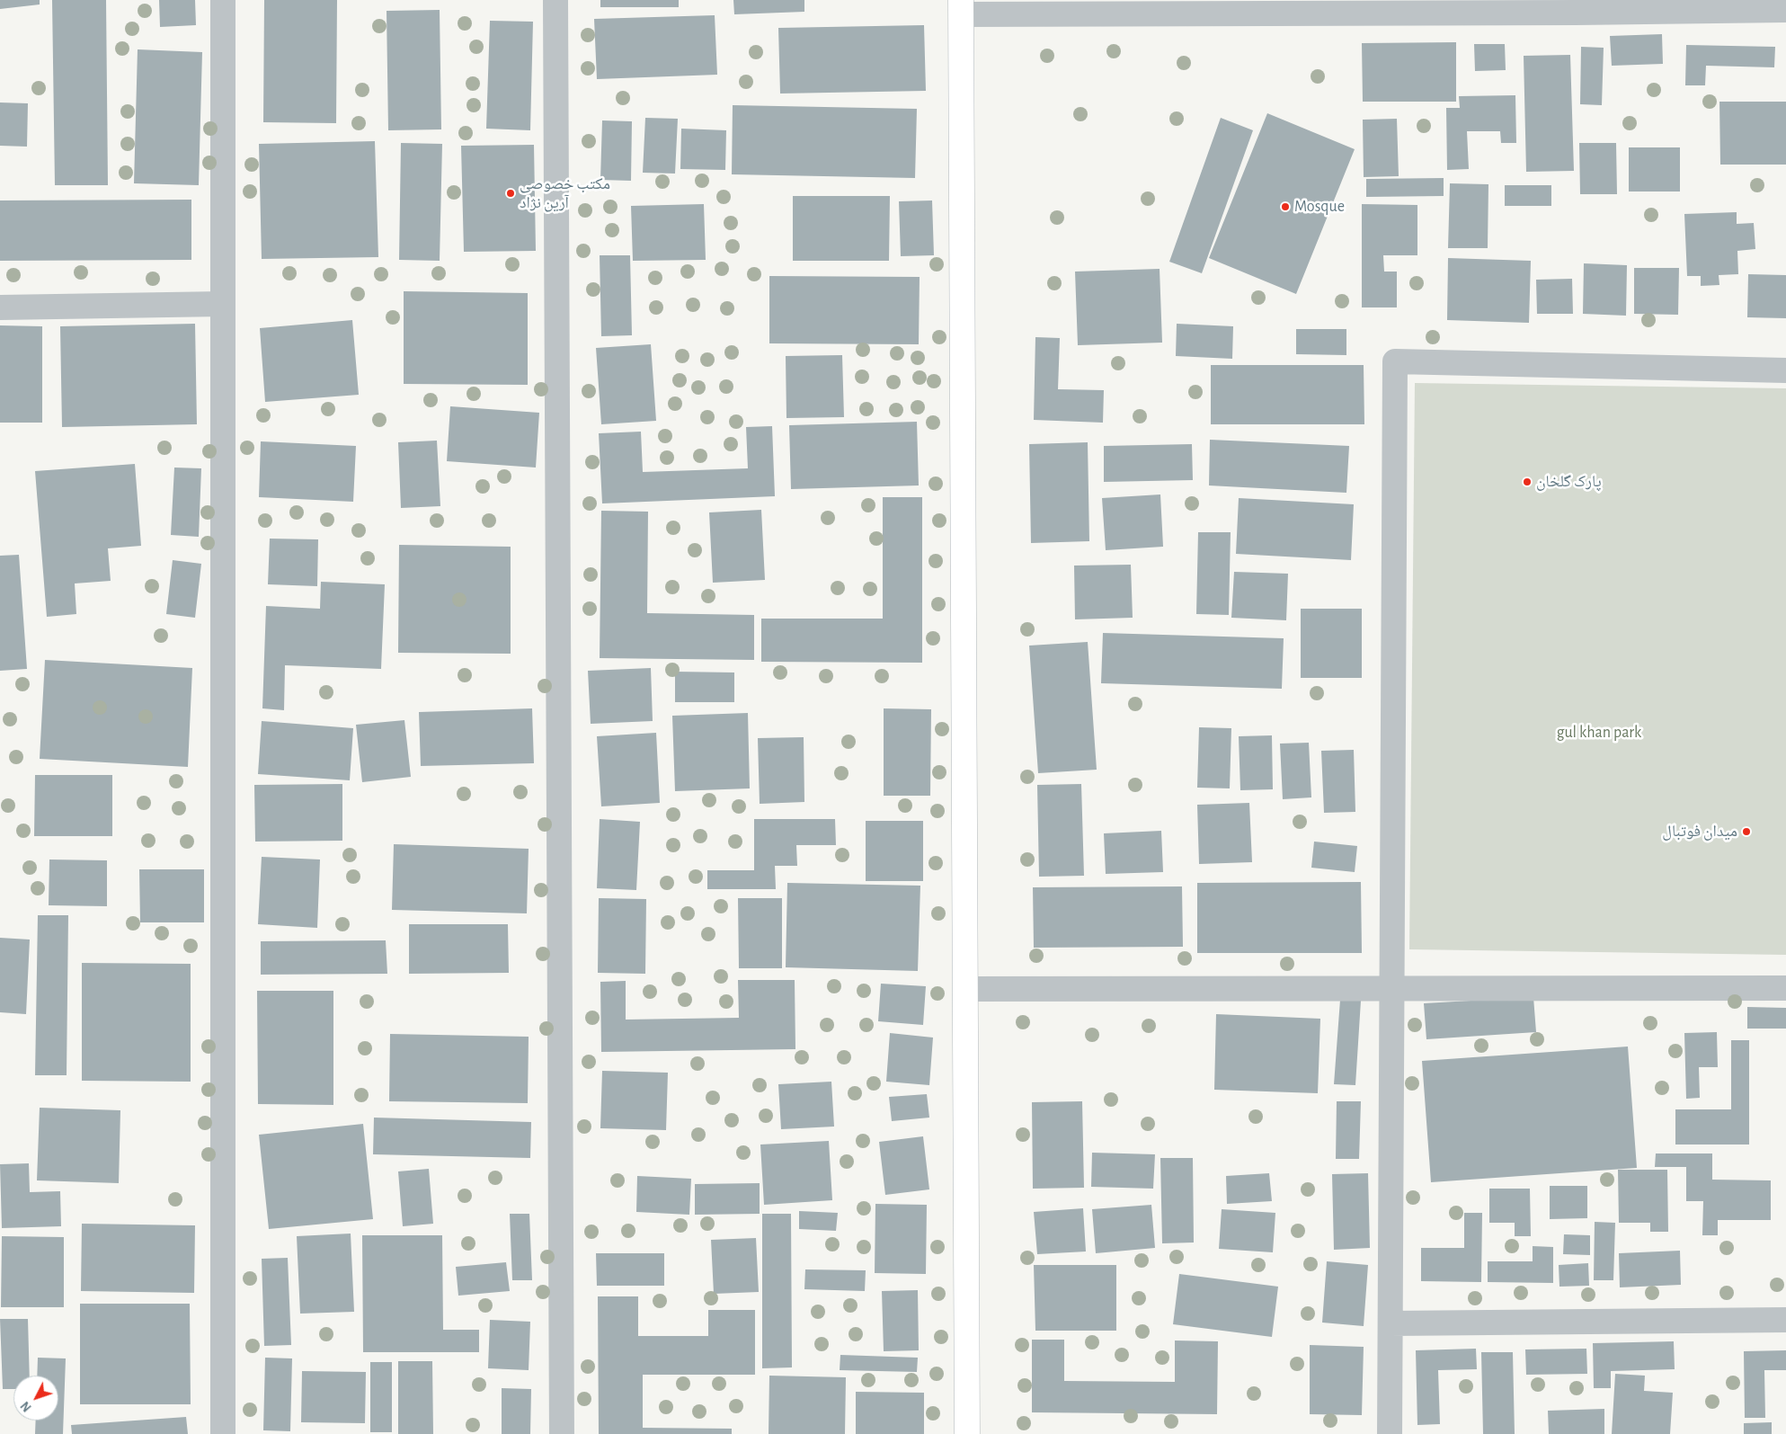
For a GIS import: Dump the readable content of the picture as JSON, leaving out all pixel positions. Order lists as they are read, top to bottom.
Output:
{
  "parks": ["gul khan park"],
  "places": [
    "مکتب خصوصی آرین نژاد",
    "Mosque",
    "پارک گلخان",
    "میدان فوتبال"
  ],
  "north": "bottom left"
}
